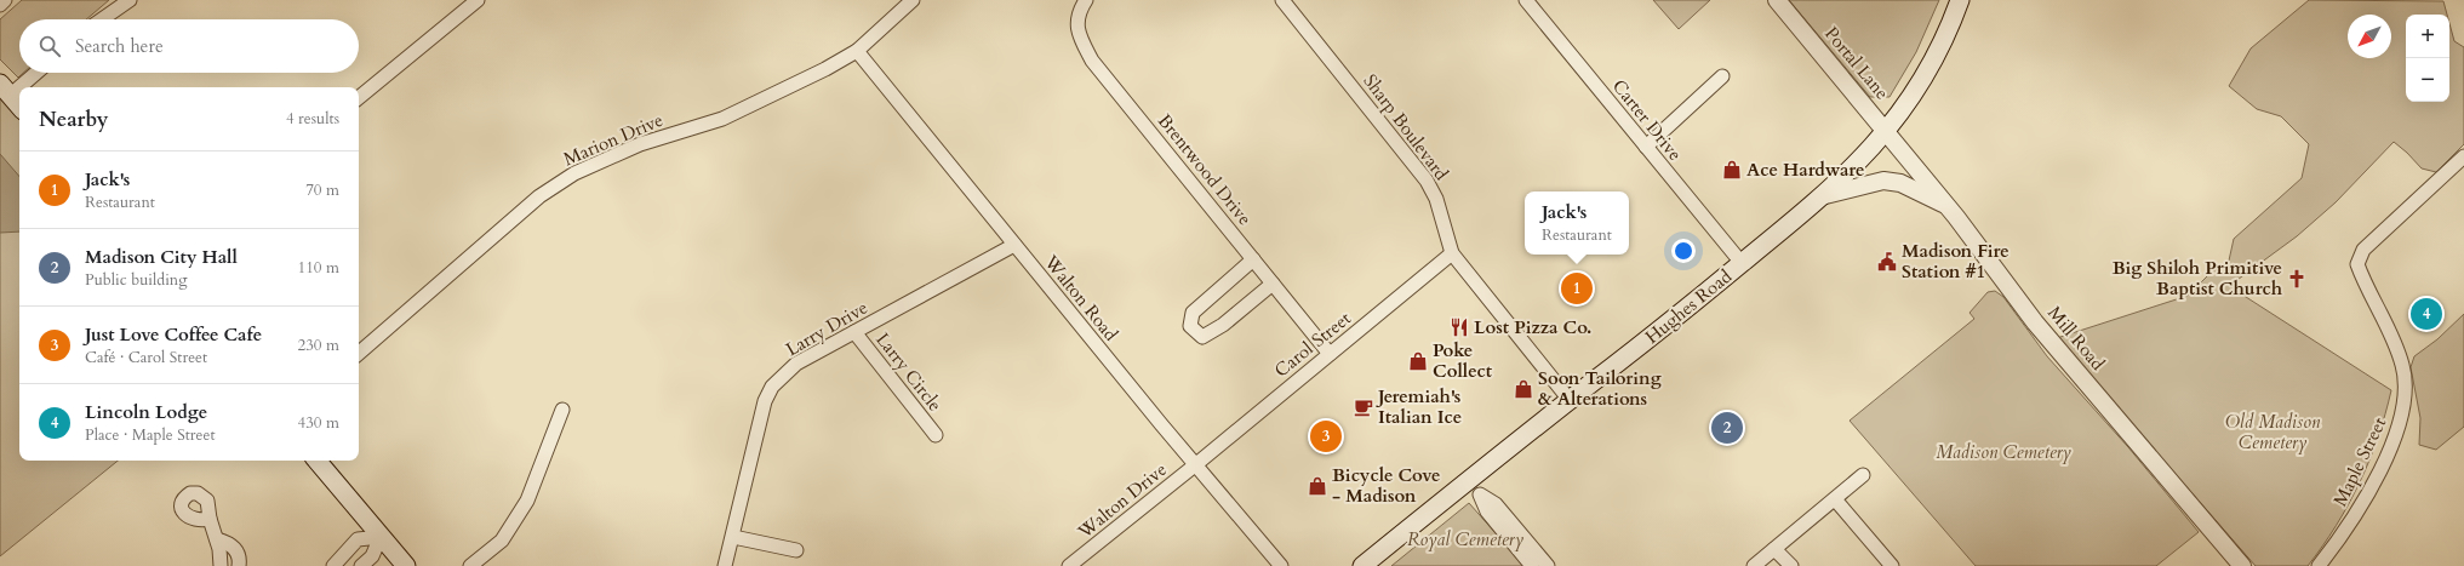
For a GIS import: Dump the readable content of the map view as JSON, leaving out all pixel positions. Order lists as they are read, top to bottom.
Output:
{
  "streets": {
    "main road": ["Hughes Road"],
    "street": [
      "Portal Lane",
      "Carter Drive",
      "Sharp Boulevard",
      "Marion Drive",
      "Brentwood Drive",
      "Walton Road",
      "Larry Drive",
      "Mill Road",
      "Carol Street",
      "Larry Circle",
      "Maple Street",
      "Walton Drive"
    ]
  },
  "crossings": [
    ["Portal Lane", "Hughes Road"],
    ["Portal Lane", "Mill Road"],
    ["Carter Drive", "Hughes Road"],
    ["Sharp Boulevard", "Hughes Road"],
    ["Sharp Boulevard", "Carol Street"],
    ["Marion Drive", "Walton Road"],
    ["Brentwood Drive", "Carol Street"],
    ["Walton Road", "Larry Drive"],
    ["Walton Road", "Carol Street"],
    ["Walton Road", "Walton Drive"],
    ["Hughes Road", "Mill Road"],
    ["Larry Drive", "Larry Circle"],
    ["Carol Street", "Walton Drive"]
  ],
  "parks": ["Old Madison Cemetery", "Madison Cemetery", "Royal Cemetery"],
  "places": {
    "shop": [
      "Ace Hardware",
      "Poke Collect",
      "Soon Tailoring & Alterations",
      "Bicycle Cove - Madison"
    ],
    "public building": ["Madison Fire Station #1"],
    "church": ["Big Shiloh Primitive Baptist Church"],
    "restaurant": ["Lost Pizza Co."],
    "cafe": ["Jeremiah's Italian Ice"]
  },
  "north": "bottom left",
  "page": {
    "map_buttons": ["+", "−"],
    "search": "Search here",
    "heading": ["Nearby", "4 results"],
    "list": [
      {
        "mark": "1",
        "name": "Jack's",
        "note": "Restaurant",
        "value": "70 m"
      },
      {
        "mark": "2",
        "name": "Madison City Hall",
        "note": "Public building",
        "value": "110 m"
      },
      {
        "mark": "3",
        "name": "Just Love Coffee Cafe",
        "note": "Café · Carol Street",
        "value": "230 m"
      },
      {
        "mark": "4",
        "name": "Lincoln Lodge",
        "note": "Place · Maple Street",
        "value": "430 m"
      }
    ],
    "popup": ["Jack's", "Restaurant"],
    "pins": [
      "1",
      "4",
      "2",
      "3"
    ]
  }
}
